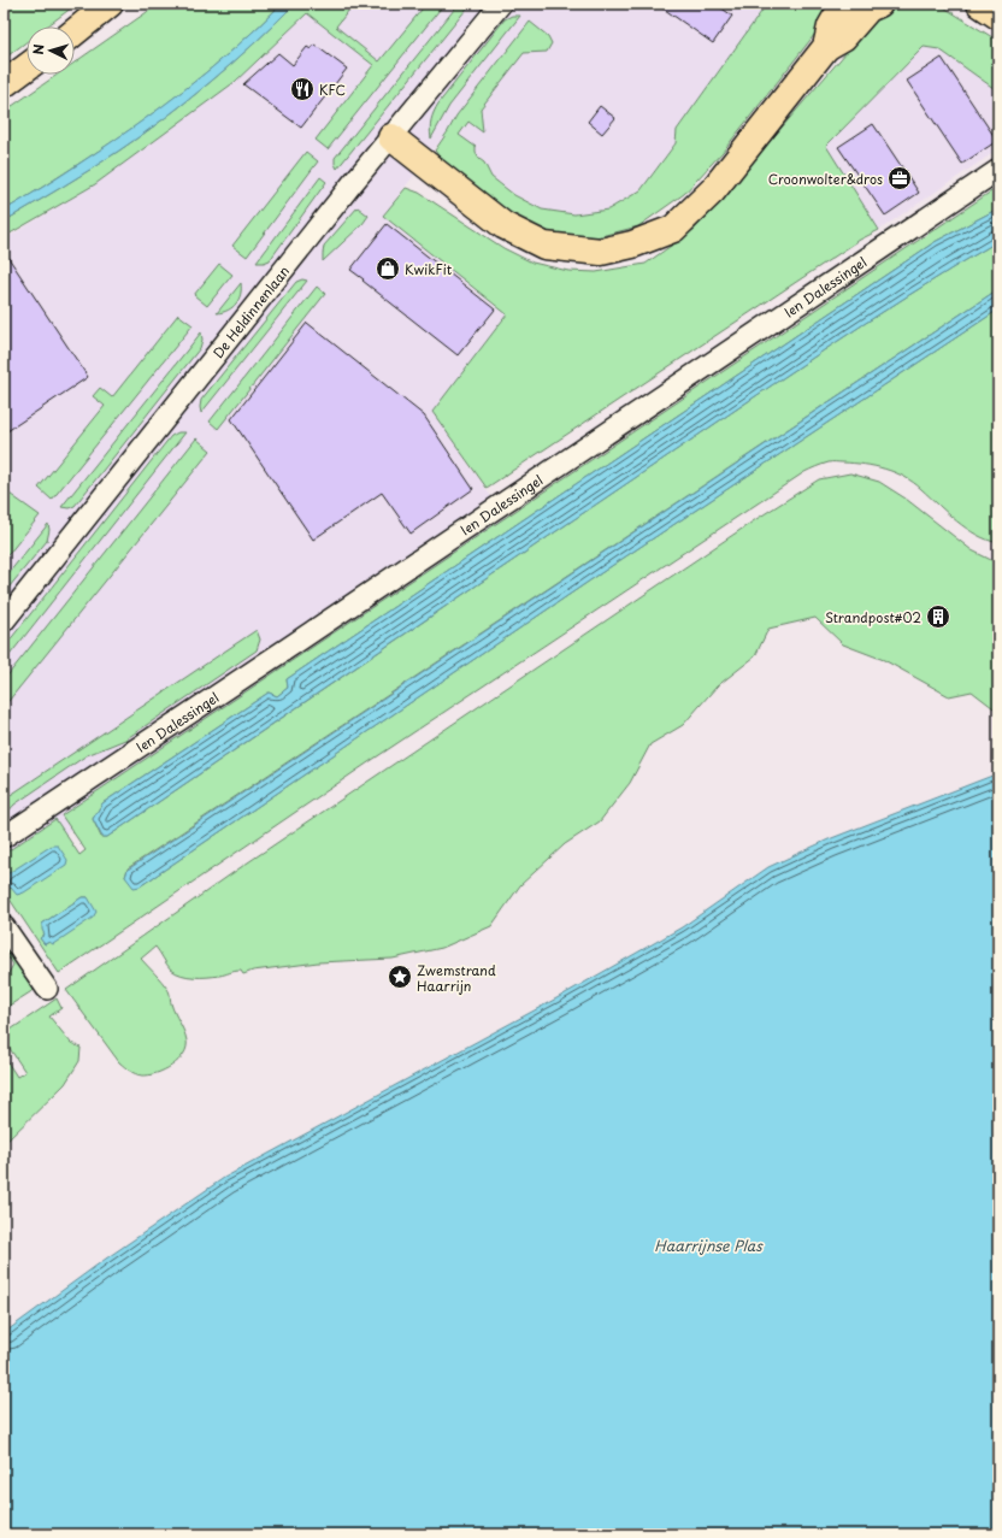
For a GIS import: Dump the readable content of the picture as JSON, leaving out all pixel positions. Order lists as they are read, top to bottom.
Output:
{
  "streets": {
    "street": ["Ien Dalessingel", "De Heldinnenlaan"]
  },
  "water": ["Haarrijnse Plas"],
  "places": {
    "restaurant": ["KFC"],
    "office": ["Croonwolter&dros"],
    "shop": ["KwikFit"],
    "building": ["Strandpost#02"],
    "place": ["Zwemstrand Haarrijn"]
  },
  "north": "left"
}
